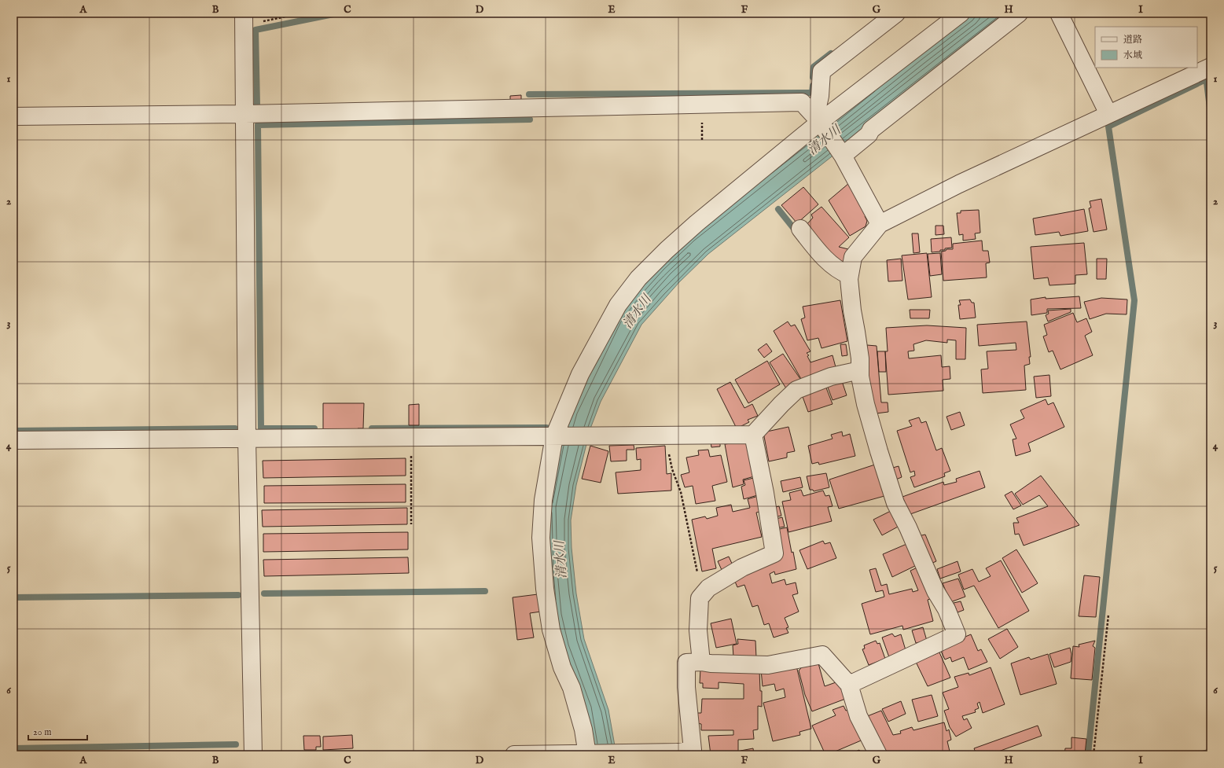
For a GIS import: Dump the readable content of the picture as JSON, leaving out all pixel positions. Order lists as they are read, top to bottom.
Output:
{
  "water": ["清水川"],
  "legend": ["道路", "水域"],
  "scale_bar": "20 m",
  "grid": {
    "columns": [
      "A",
      "B",
      "C",
      "D",
      "E",
      "F",
      "G",
      "H",
      "I"
    ],
    "rows": [
      "1",
      "2",
      "3",
      "4",
      "5",
      "6"
    ]
  }
}
